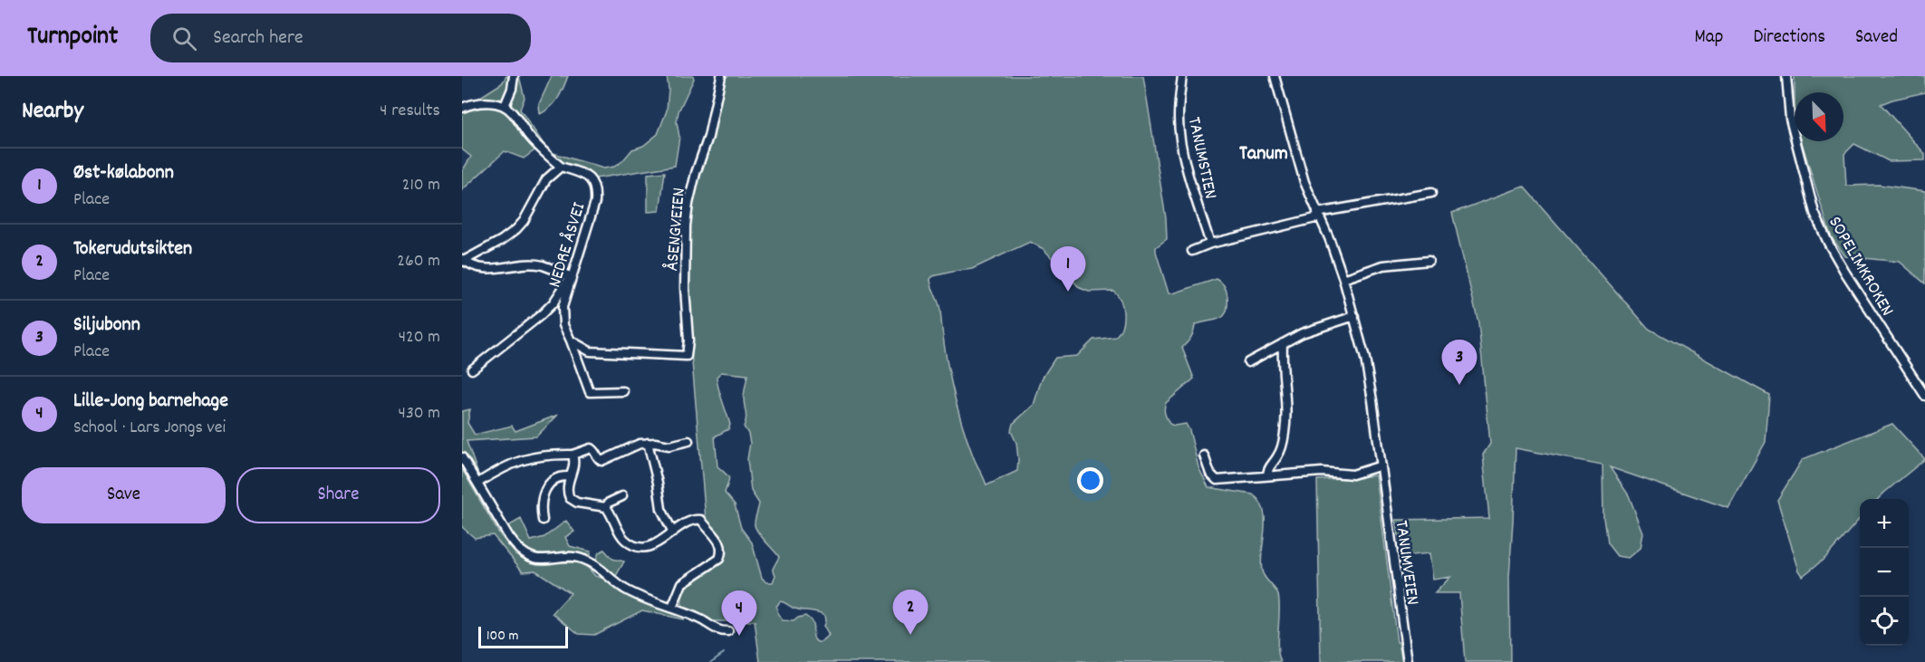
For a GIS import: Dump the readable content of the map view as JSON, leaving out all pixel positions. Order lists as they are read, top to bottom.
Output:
{
  "streets": {
    "street": [
      "TANUMSTIEN",
      "ÅSENGVEIEN",
      "NEDRE ÅSVEI",
      "SOPELIMKROKEN",
      "TANUMVEIEN"
    ]
  },
  "crossings": [
    ["ÅSENGVEIEN", "NEDRE ÅSVEI"]
  ],
  "districts": ["Tanum"],
  "scale_bar": "100 m",
  "north": "bottom right",
  "page": {
    "header": "Turnpoint",
    "search": "Search here",
    "nav": ["Map", "Directions", "Saved"],
    "heading": ["Nearby", "4 results"],
    "list": [
      {
        "mark": "1",
        "name": "Øst-kølabonn",
        "note": "Place",
        "value": "210 m"
      },
      {
        "mark": "2",
        "name": "Tokerudutsikten",
        "note": "Place",
        "value": "260 m"
      },
      {
        "mark": "3",
        "name": "Siljubonn",
        "note": "Place",
        "value": "420 m"
      },
      {
        "mark": "4",
        "name": "Lille-Jong barnehage",
        "note": "School · Lars Jongs vei",
        "value": "430 m"
      }
    ],
    "pins": [
      "1",
      "3",
      "2",
      "4"
    ],
    "buttons": ["Save", "Share"],
    "map_buttons": ["+", "−"],
    "scale": "100 m"
  }
}
